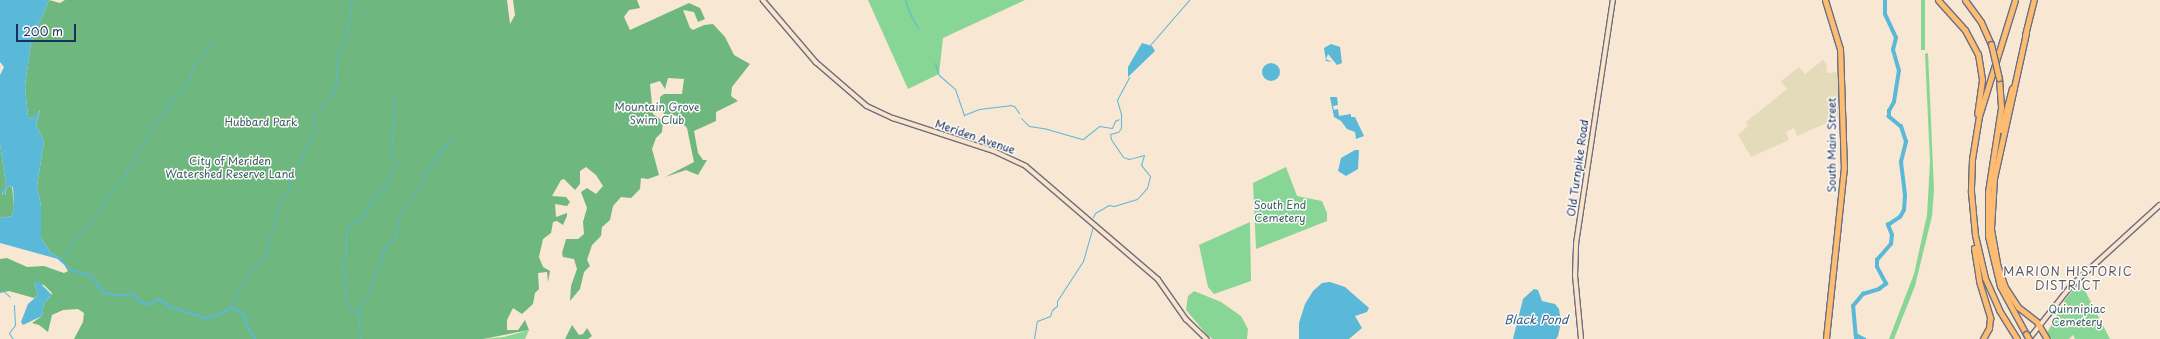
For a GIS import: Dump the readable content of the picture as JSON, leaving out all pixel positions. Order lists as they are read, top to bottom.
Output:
{
  "streets": {
    "highway": ["South Main Street"],
    "main road": ["Meriden Avenue", "Old Turnpike Road"]
  },
  "districts": ["MARION HISTORIC DISTRICT"],
  "water": ["Black Pond"],
  "parks": [
    "Mountain Grove Swim Club",
    "Hubbard Park",
    "City of Meriden Watershed Reserve Land",
    "South End Cemetery",
    "Quinnipiac Cemetery"
  ],
  "scale_bar": "200 m"
}
